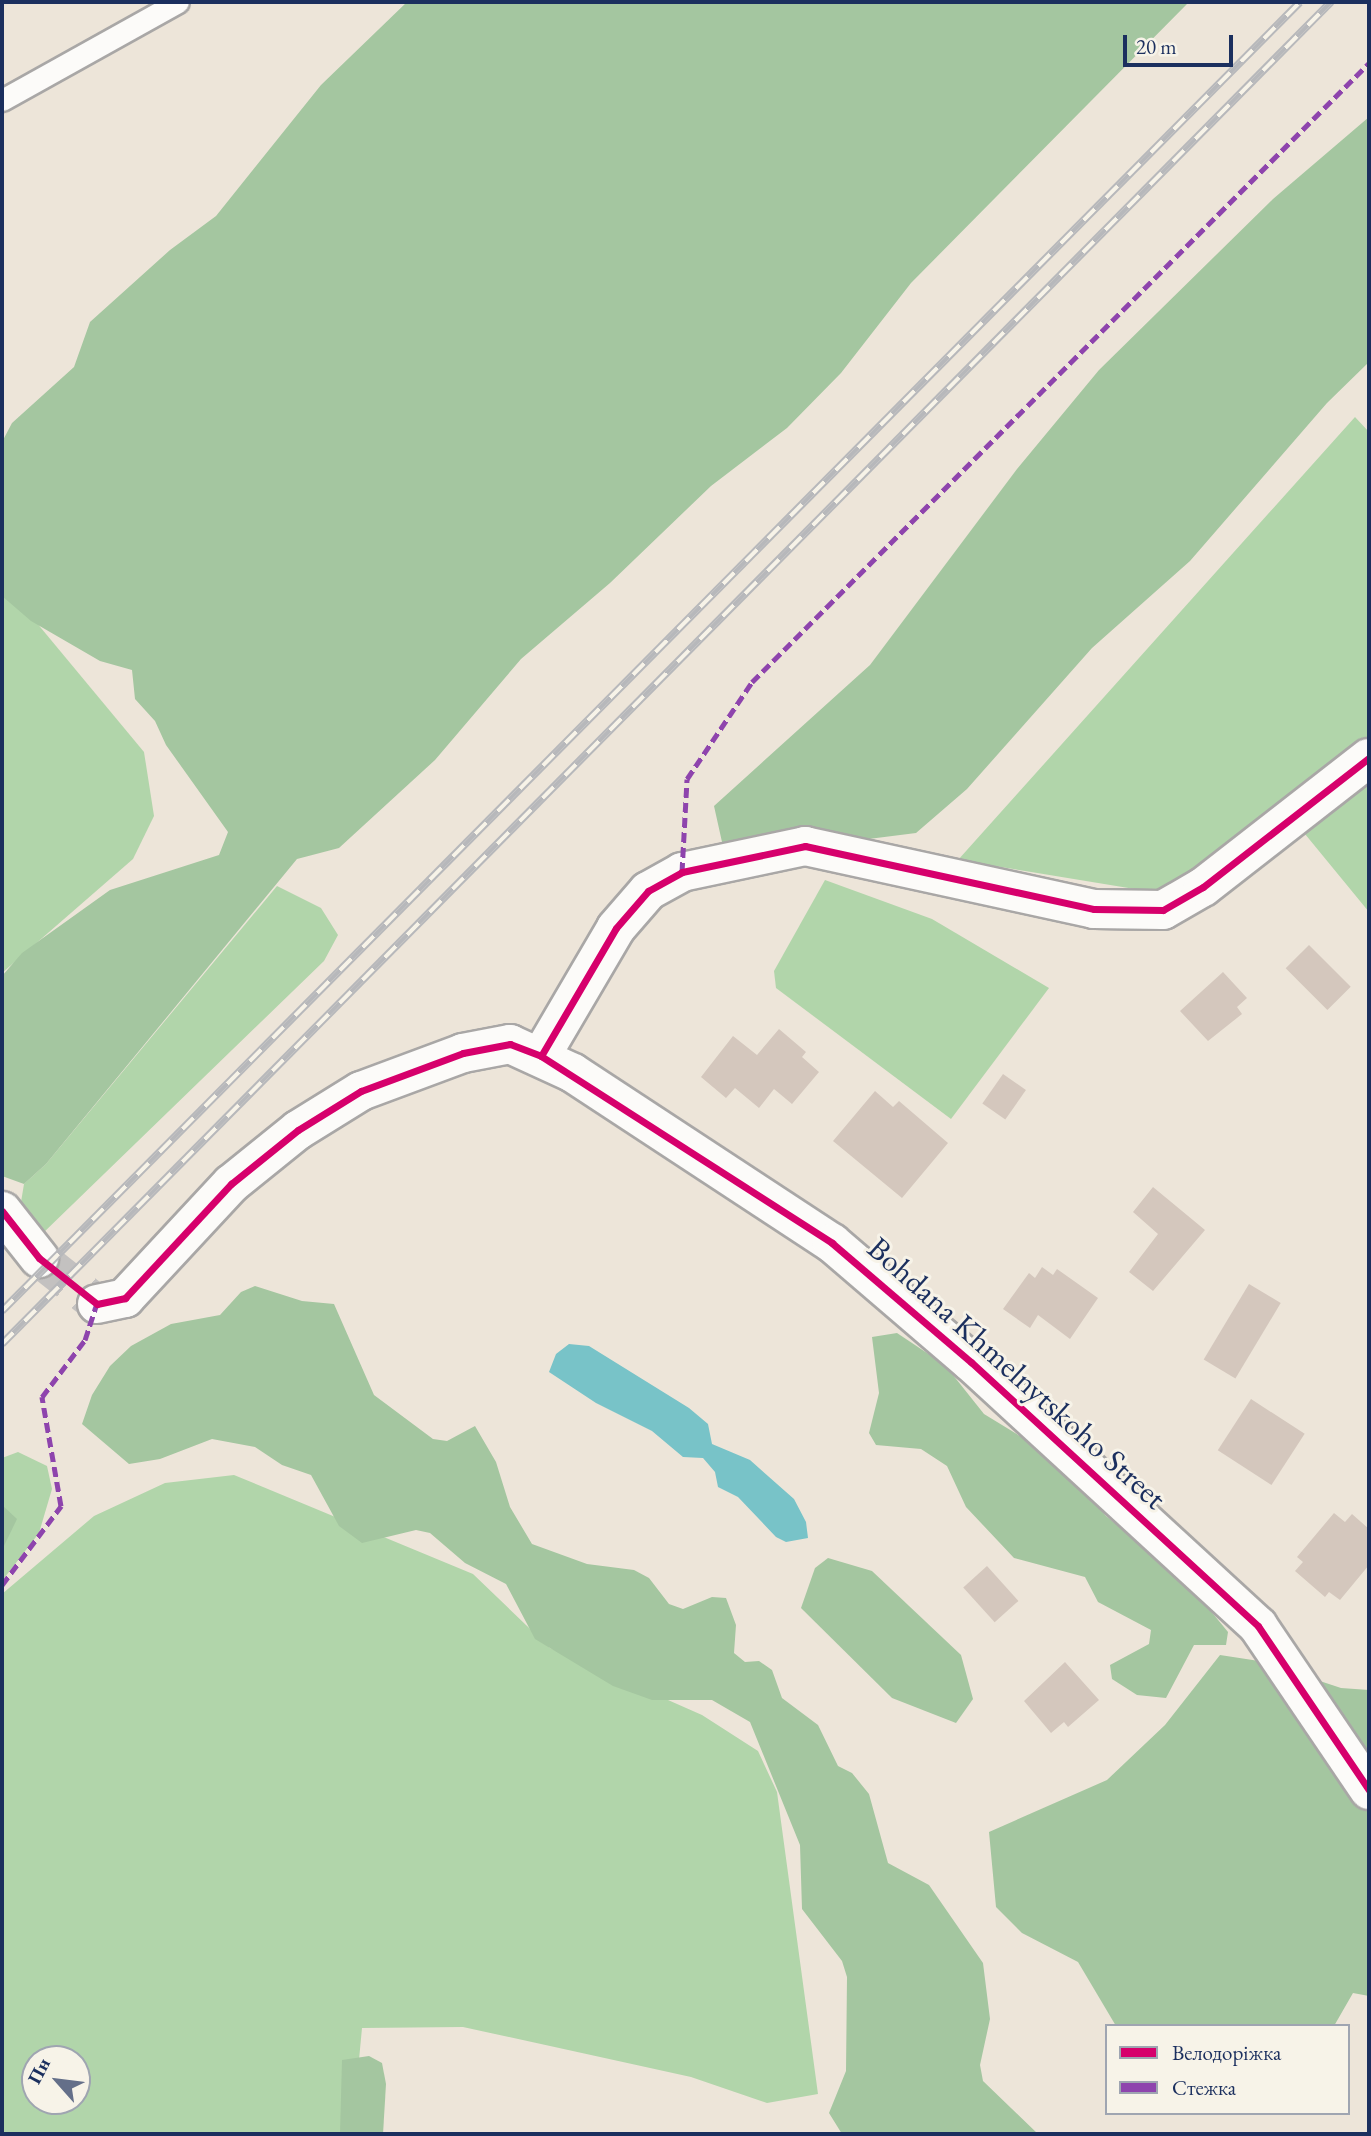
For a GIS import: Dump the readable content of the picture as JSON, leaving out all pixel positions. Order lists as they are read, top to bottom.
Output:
{
  "streets": {
    "street": ["Bohdana Khmelnytskoho Street"]
  },
  "legend": ["Велодоріжка", "Стежка"],
  "scale_bar": "20 m",
  "north": "top left"
}
